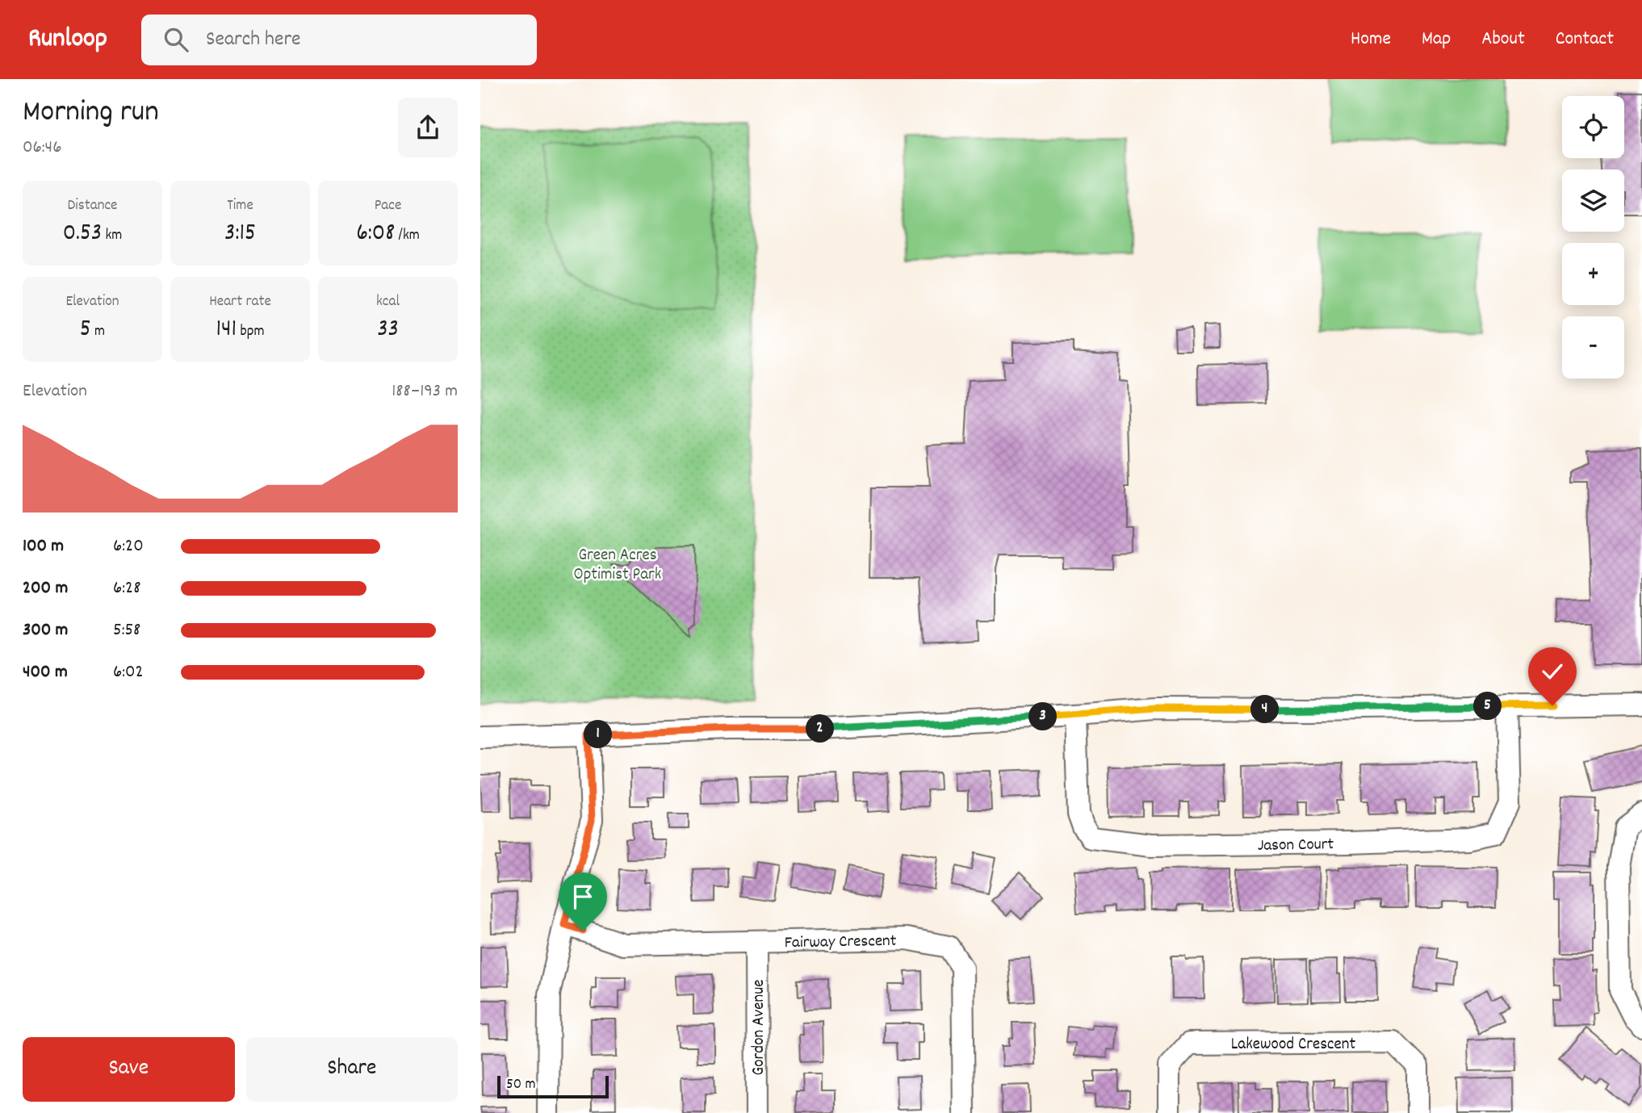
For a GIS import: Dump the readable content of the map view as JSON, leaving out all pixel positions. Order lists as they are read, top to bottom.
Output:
{
  "streets": {
    "street": [
      "Jason Court",
      "Fairway Crescent",
      "Gordon Avenue",
      "Lakewood Crescent"
    ]
  },
  "crossings": [
    ["Fairway Crescent", "Gordon Avenue"]
  ],
  "parks": ["Green Acres Optimist Park"],
  "scale_bar": "50 m",
  "page": {
    "header": "Runloop",
    "search": "Search here",
    "nav": [
      "Home",
      "Map",
      "About",
      "Contact"
    ],
    "heading": ["Morning run", "06:46"],
    "map_buttons": ["+", "−"],
    "stats": [
      ["Distance", "0.53 km"],
      ["Time", "3:15"],
      ["Pace", "6:08 /km"],
      ["Elevation", "5 m"],
      ["Heart rate", "141 bpm"],
      ["kcal", "33"]
    ],
    "chart": ["Elevation", "188–193 m"],
    "list": [
      {
        "name": "100 m",
        "note": "6:20"
      },
      {
        "name": "200 m",
        "note": "6:28"
      },
      {
        "name": "300 m",
        "note": "5:58"
      },
      {
        "name": "400 m",
        "note": "6:02"
      }
    ],
    "pins": [
      "5",
      "4",
      "3",
      "2",
      "1"
    ],
    "buttons": ["Save", "Share"],
    "scale": "50 m"
  }
}
